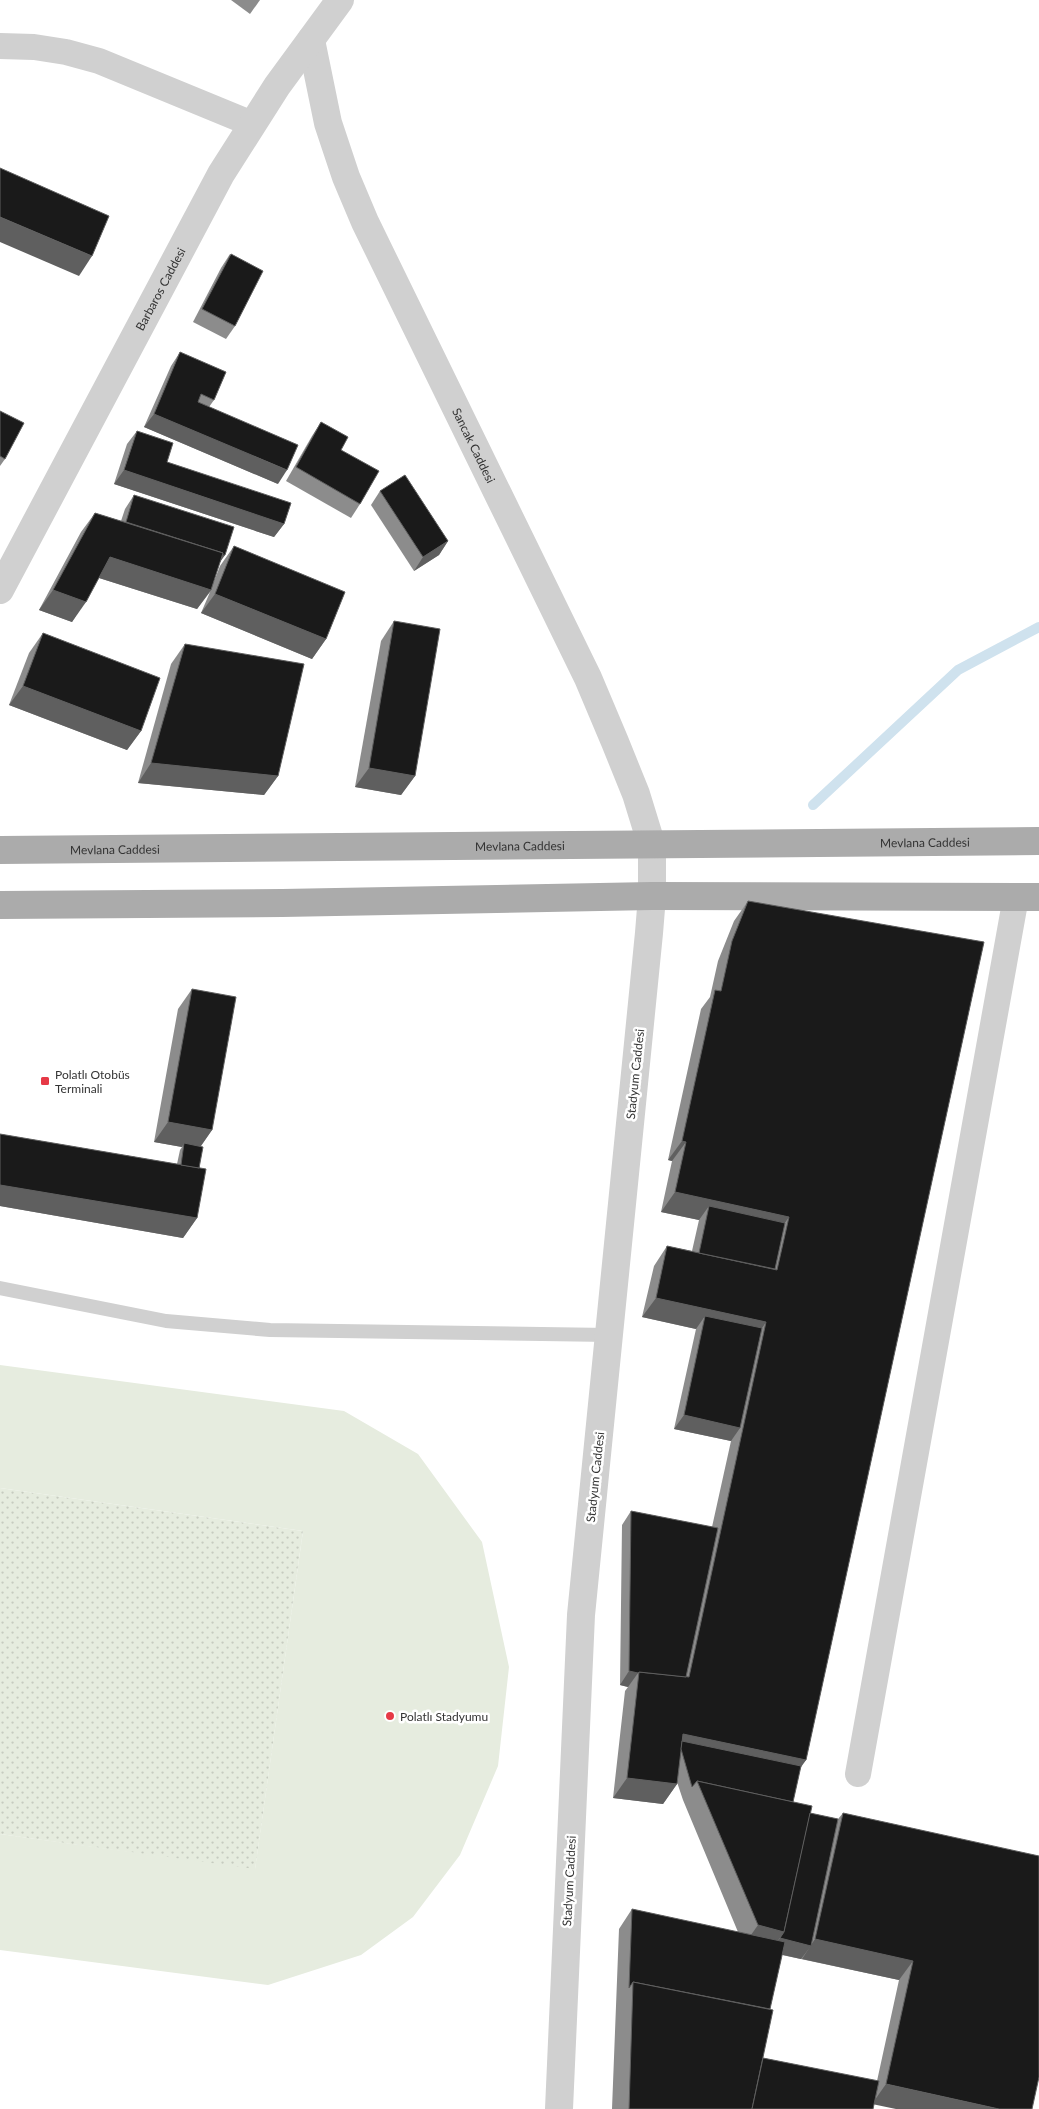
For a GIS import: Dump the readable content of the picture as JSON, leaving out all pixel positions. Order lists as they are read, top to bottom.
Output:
{
  "streets": {
    "main road": ["Mevlana Caddesi"],
    "street": ["Barbaros Caddesi", "Sancak Caddesi", "Stadyum Caddesi"]
  },
  "crossings": [
    ["Barbaros Caddesi", "Sancak Caddesi"],
    ["Sancak Caddesi", "Mevlana Caddesi"],
    ["Sancak Caddesi", "Stadyum Caddesi"],
    ["Mevlana Caddesi", "Stadyum Caddesi"]
  ],
  "places": {
    "transit": ["Polatlı Otobüs Terminali"],
    "other": ["Polatlı Stadyumu"]
  }
}
